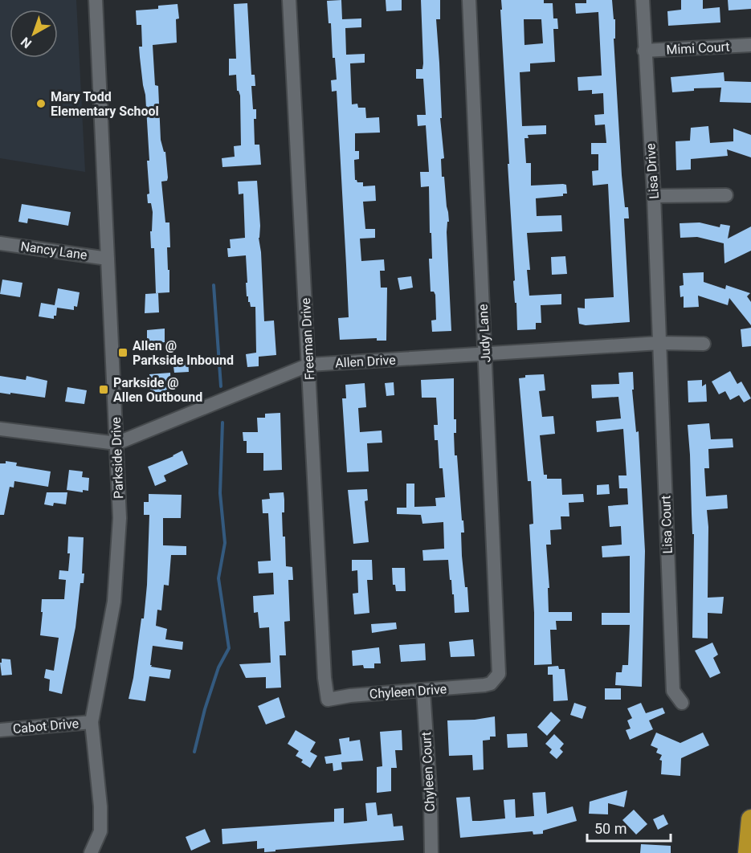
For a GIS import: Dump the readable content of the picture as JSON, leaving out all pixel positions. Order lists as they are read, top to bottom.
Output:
{
  "streets": {
    "street": [
      "Mimi Court",
      "Lisa Drive",
      "Nancy Lane",
      "Judy Lane",
      "Freeman Drive",
      "Allen Drive",
      "Parkside Drive",
      "Lisa Court",
      "Chyleen Drive",
      "Cabot Drive",
      "Chyleen Court"
    ]
  },
  "crossings": [
    ["Mimi Court", "Lisa Drive"],
    ["Lisa Drive", "Allen Drive"],
    ["Lisa Drive", "Lisa Court"],
    ["Nancy Lane", "Parkside Drive"],
    ["Judy Lane", "Allen Drive"],
    ["Judy Lane", "Chyleen Drive"],
    ["Freeman Drive", "Allen Drive"],
    ["Freeman Drive", "Chyleen Drive"],
    ["Allen Drive", "Parkside Drive"],
    ["Allen Drive", "Lisa Court"],
    ["Parkside Drive", "Cabot Drive"],
    ["Chyleen Drive", "Chyleen Court"]
  ],
  "places": {
    "other": ["Mary Todd Elementary School"],
    "transit": ["Allen @ Parkside Inbound", "Parkside @ Allen Outbound"]
  },
  "scale_bar": "50 m",
  "north": "bottom left"
}
